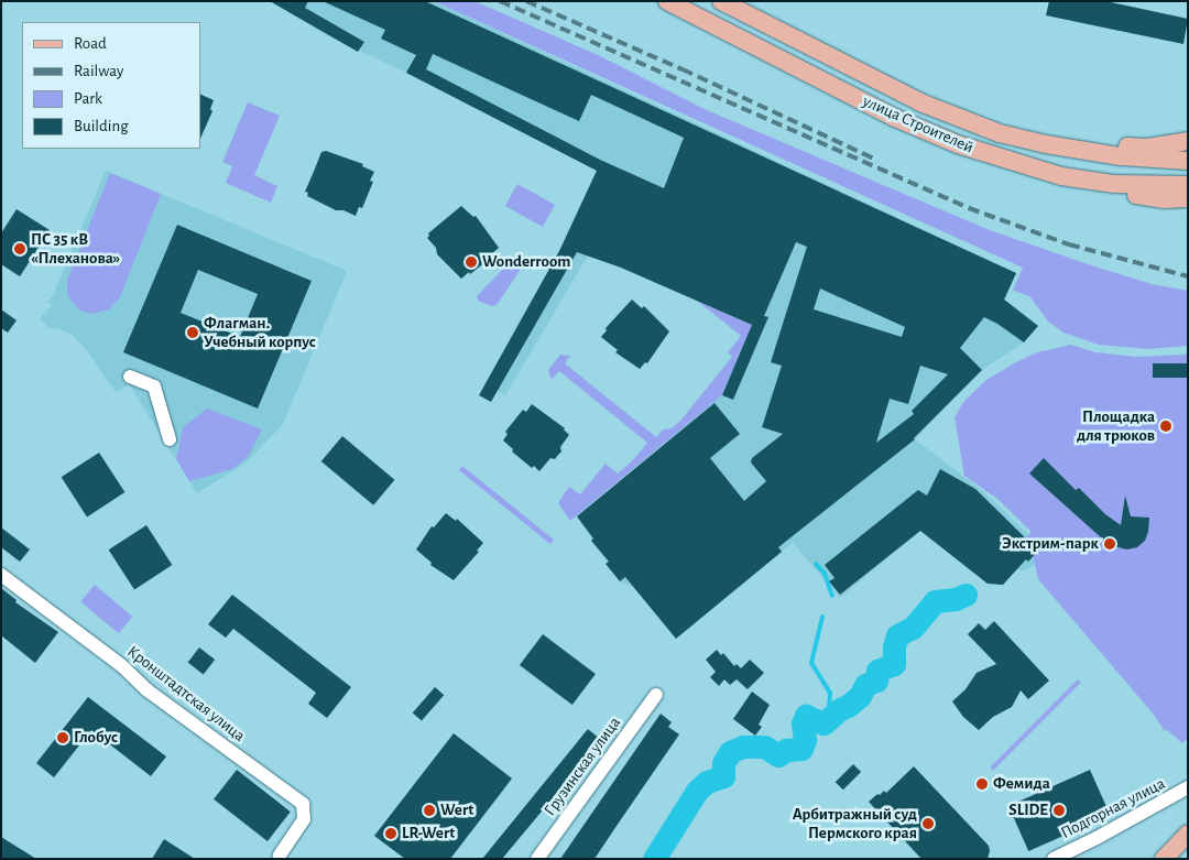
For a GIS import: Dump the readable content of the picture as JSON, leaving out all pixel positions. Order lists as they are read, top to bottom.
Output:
{
  "streets": {
    "main road": ["улица Строителей"],
    "street": ["Кронштадтская улица", "Грузинская улица", "Подгорная улица"]
  },
  "places": [
    "ПС 35 кВ «Плеханова»",
    "Wonderroom",
    "Флагман. Учебный корпус",
    "Площадка для трюков",
    "Экстрим-парк",
    "Глобус",
    "Фемида",
    "Wert",
    "SLIDE",
    "Арбитражный суд Пермского края",
    "LR-Wert"
  ],
  "legend": [
    "Road",
    "Railway",
    "Park",
    "Building"
  ]
}
